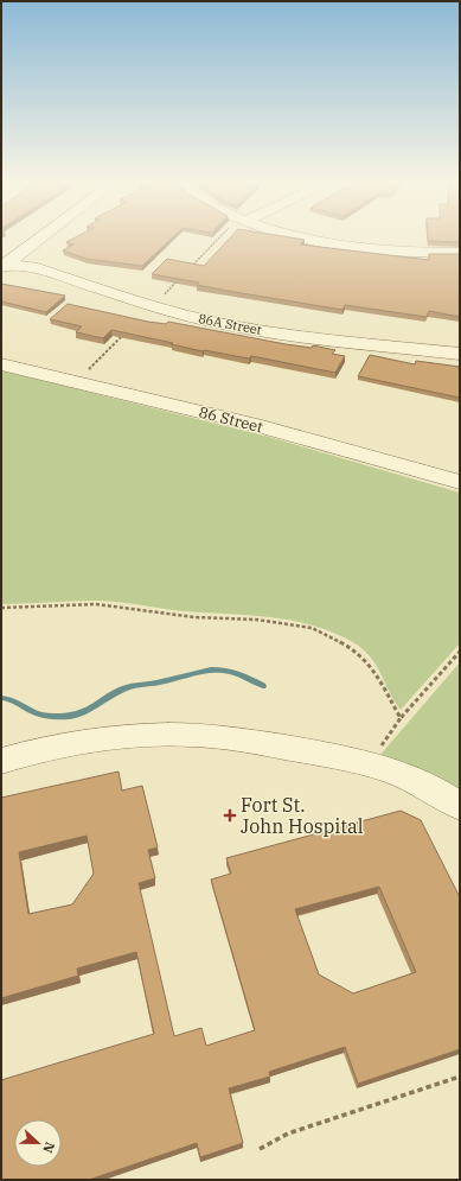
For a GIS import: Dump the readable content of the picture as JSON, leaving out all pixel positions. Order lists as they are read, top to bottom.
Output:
{
  "streets": {
    "street": ["86A Street", "86 Street"]
  },
  "places": {
    "health": ["Fort St. John Hospital"]
  },
  "north": "right"
}
